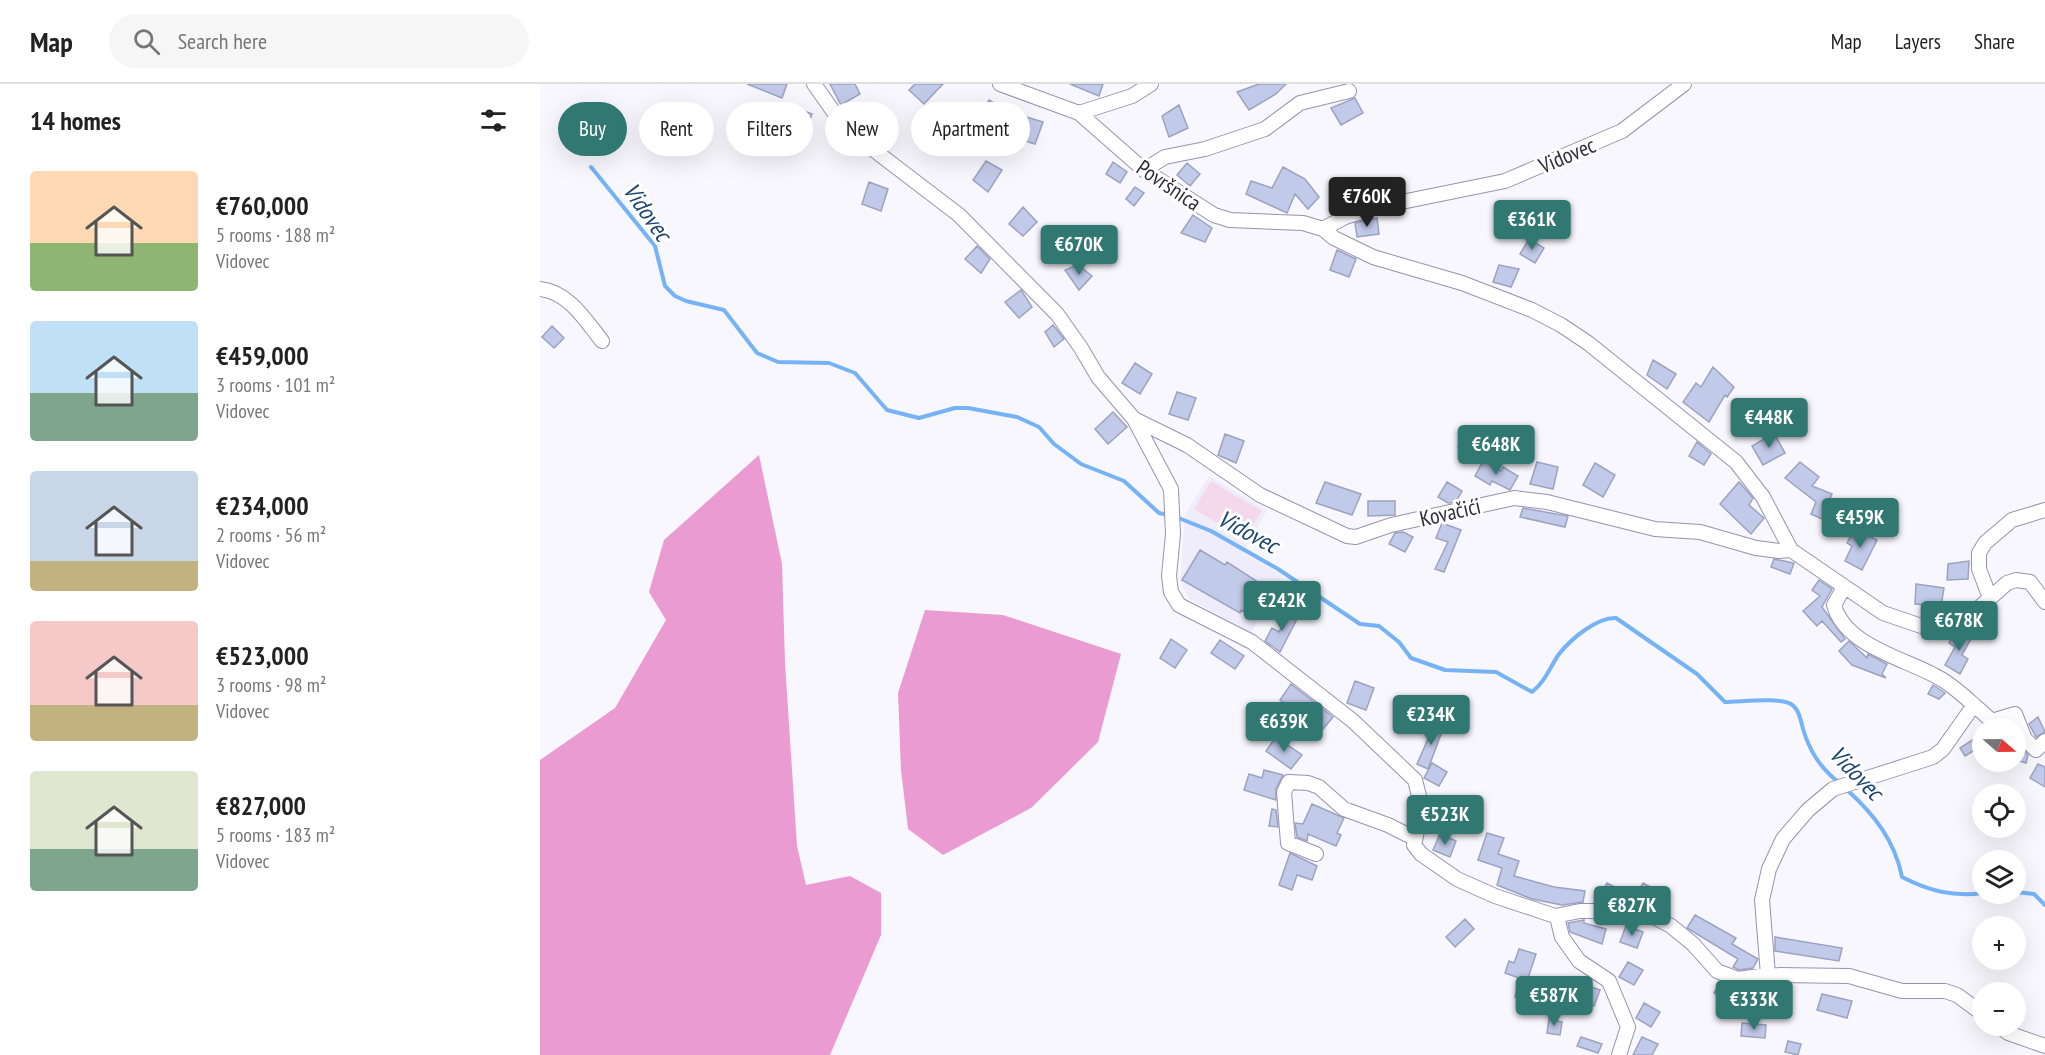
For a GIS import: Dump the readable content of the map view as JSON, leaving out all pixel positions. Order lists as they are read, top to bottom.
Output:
{
  "streets": {
    "street": ["Vidovec", "Površnica", "Kovačići"]
  },
  "crossings": [
    ["Vidovec", "Površnica"]
  ],
  "water": ["Vidovec"],
  "north": "right",
  "page": {
    "header": "Map",
    "search": "Search here",
    "nav": ["Map", "Layers", "Share"],
    "heading": "14 homes",
    "chip": [
      "Buy",
      "Rent",
      "Filters",
      "New",
      "Apartment"
    ],
    "list": [
      {
        "name": "€760,000",
        "note": "5 rooms · 188 m² · Vidovec"
      },
      {
        "name": "€459,000",
        "note": "3 rooms · 101 m² · Vidovec"
      },
      {
        "name": "€234,000",
        "note": "2 rooms · 56 m² · Vidovec"
      },
      {
        "name": "€523,000",
        "note": "3 rooms · 98 m² · Vidovec"
      },
      {
        "name": "€827,000",
        "note": "5 rooms · 183 m² · Vidovec"
      }
    ],
    "price": [
      "€760K",
      "€361K",
      "€670K",
      "€448K",
      "€648K",
      "€459K",
      "€242K",
      "€678K",
      "€234K",
      "€639K",
      "€523K",
      "€827K",
      "€587K",
      "€333K"
    ],
    "map_buttons": ["+", "−"]
  }
}
